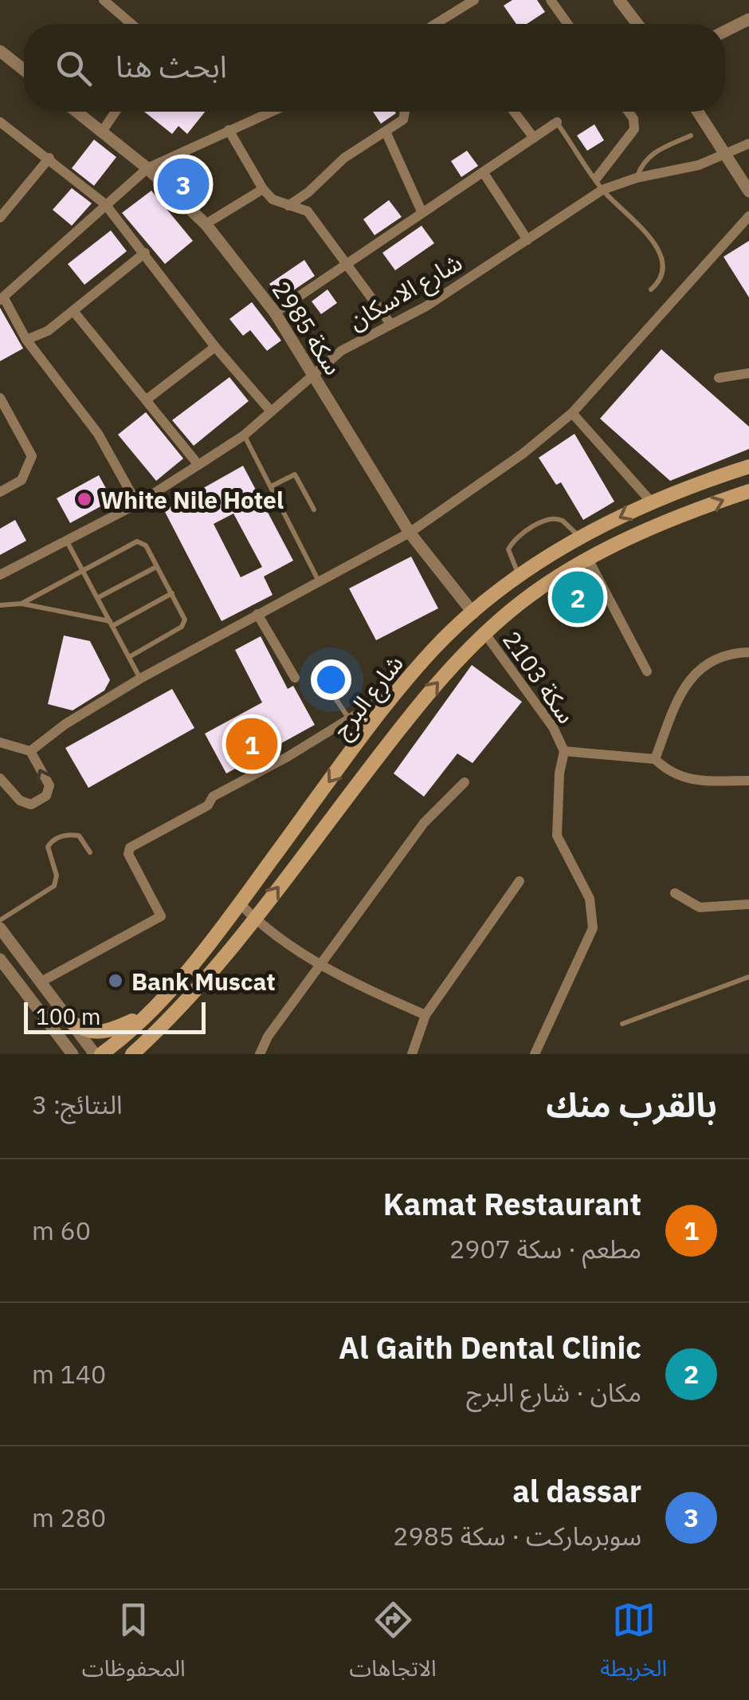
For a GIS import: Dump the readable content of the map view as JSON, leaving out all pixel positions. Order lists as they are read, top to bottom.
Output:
{
  "streets": {
    "main road": ["شارع البرج"],
    "street": ["شارع الاسكان", "سكة 2985", "سكة 2103"]
  },
  "crossings": [
    ["شارع الاسكان", "سكة 2985"],
    ["سكة 2985", "شارع البرج"],
    ["سكة 2103", "شارع البرج"]
  ],
  "places": ["White Nile Hotel", "Bank Muscat"],
  "scale_bar": "100 m",
  "page": {
    "search": "ابحث هنا",
    "pins": ["3", "2", "1"],
    "scale": "100 m",
    "heading": ["بالقرب منك", "النتائج: 3"],
    "list": [
      {
        "mark": "1",
        "name": "Kamat Restaurant",
        "note": "مطعم · سكة 2907",
        "value": "60 m"
      },
      {
        "mark": "2",
        "name": "Al Gaith Dental Clinic",
        "note": "مكان · شارع البرج",
        "value": "140 m"
      },
      {
        "mark": "3",
        "name": "al dassar",
        "note": "سوبرماركت · سكة 2985",
        "value": "280 m"
      }
    ],
    "nav": ["الخريطة", "الاتجاهات", "المحفوظات"]
  }
}
